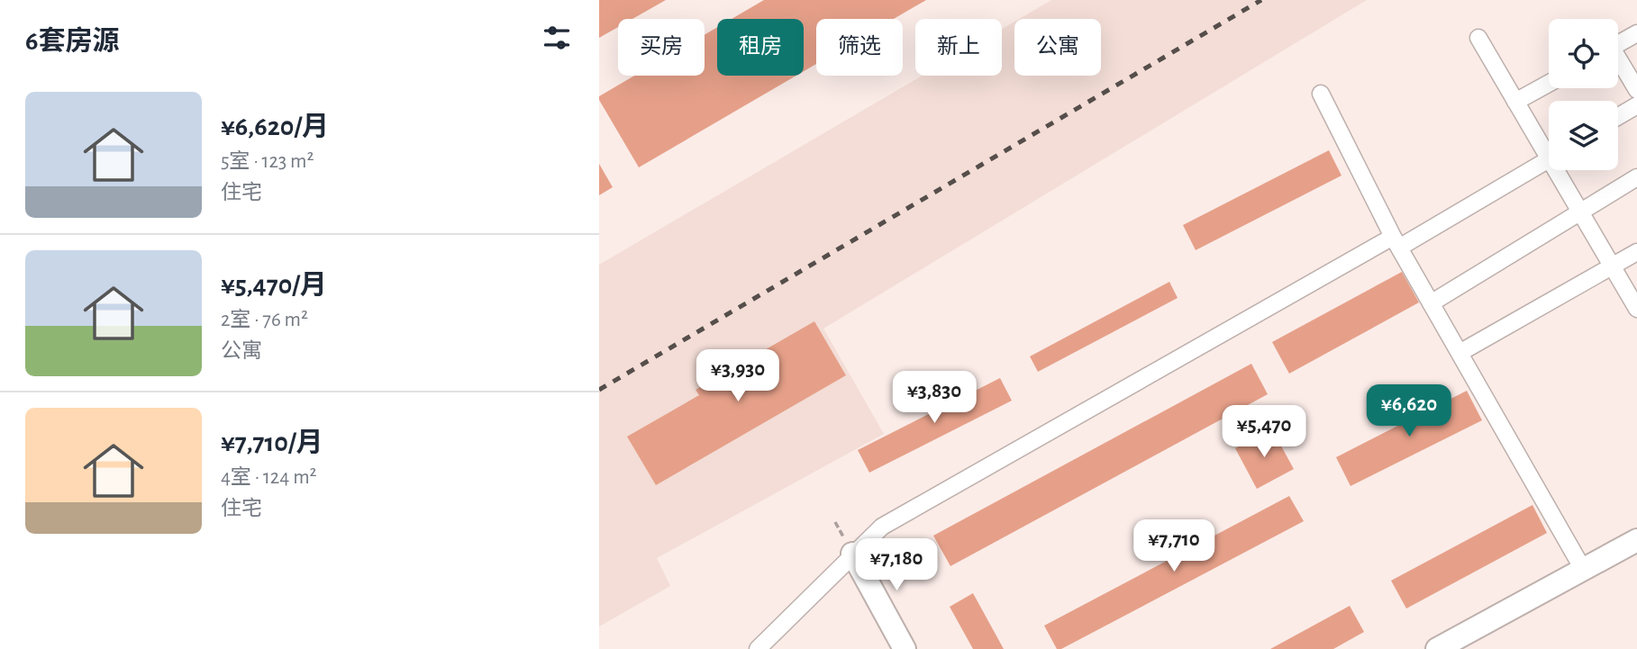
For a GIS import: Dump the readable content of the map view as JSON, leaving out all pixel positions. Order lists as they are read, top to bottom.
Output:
{
  "page": {
    "heading": "6套房源",
    "chip": [
      "买房",
      "租房",
      "筛选",
      "新上",
      "公寓"
    ],
    "list": [
      {
        "name": "¥6,620/月",
        "note": "5室 · 123 m² · 住宅"
      },
      {
        "name": "¥5,470/月",
        "note": "2室 · 76 m² · 公寓"
      },
      {
        "name": "¥7,710/月",
        "note": "4室 · 124 m² · 住宅"
      }
    ],
    "price": [
      "¥3,930",
      "¥3,830",
      "¥6,620",
      "¥5,470",
      "¥7,710",
      "¥7,180"
    ]
  }
}
